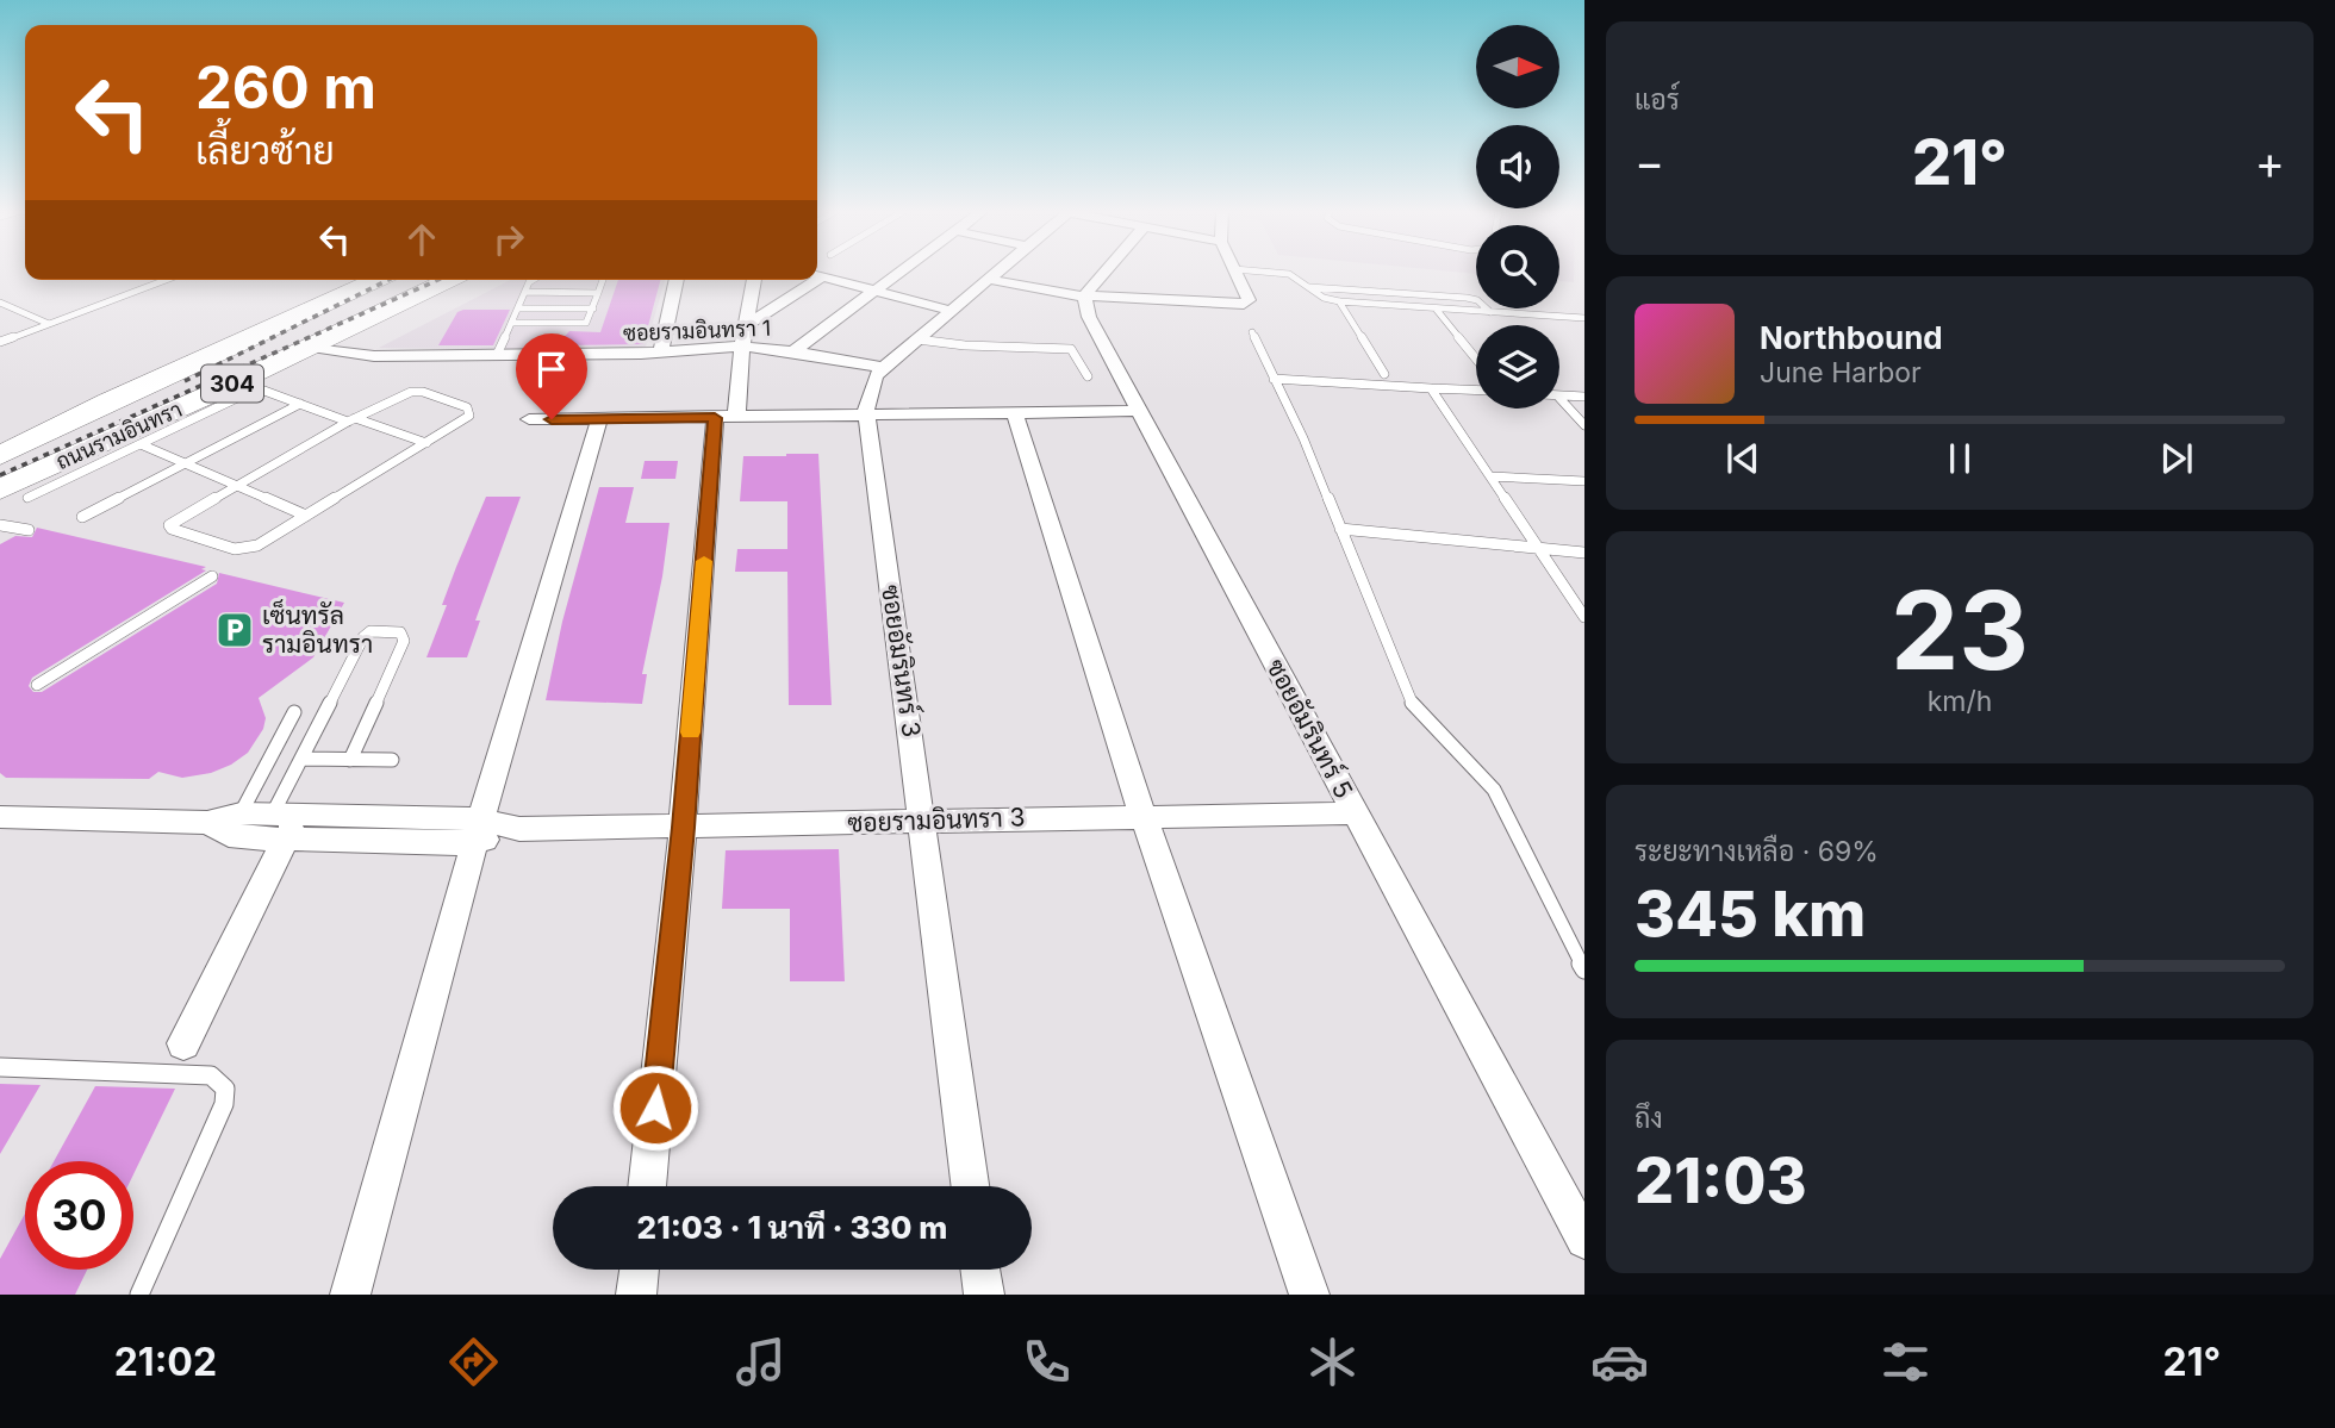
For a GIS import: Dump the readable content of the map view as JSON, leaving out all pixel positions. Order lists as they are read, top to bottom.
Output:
{
  "streets": {
    "main road": ["304", "ถนนรามอินทรา"],
    "street": [
      "ซอยรามอินทรา 1",
      "ซอยอัมรินทร์ 3",
      "ซอยอัมรินทร์ 5",
      "ซอยรามอินทรา 3"
    ]
  },
  "crossings": [
    ["ซอยรามอินทรา 1", "ถนนรามอินทรา"],
    ["ซอยรามอินทรา 1", "ซอยอัมรินทร์ 3"],
    ["ซอยอัมรินทร์ 3", "ซอยรามอินทรา 3"],
    ["ซอยอัมรินทร์ 5", "ซอยรามอินทรา 3"]
  ],
  "places": {
    "parking": ["เซ็นทรัล รามอินทรา"]
  },
  "north": "right",
  "page": {
    "tile": [
      "แอร์",
      ["23", "km/h"],
      ["ระยะทางเหลือ · 69%", "345 km"],
      ["ถึง", "21:03"]
    ],
    "turn": ["260 m", "เลี้ยวซ้าย"],
    "heat": ["−", "21°", "+"],
    "song": ["Northbound", "June Harbor"],
    "limit": "30",
    "trip": "21:03 · 1 นาที · 330 m",
    "tabs": ["21:02", "21°"]
  }
}
